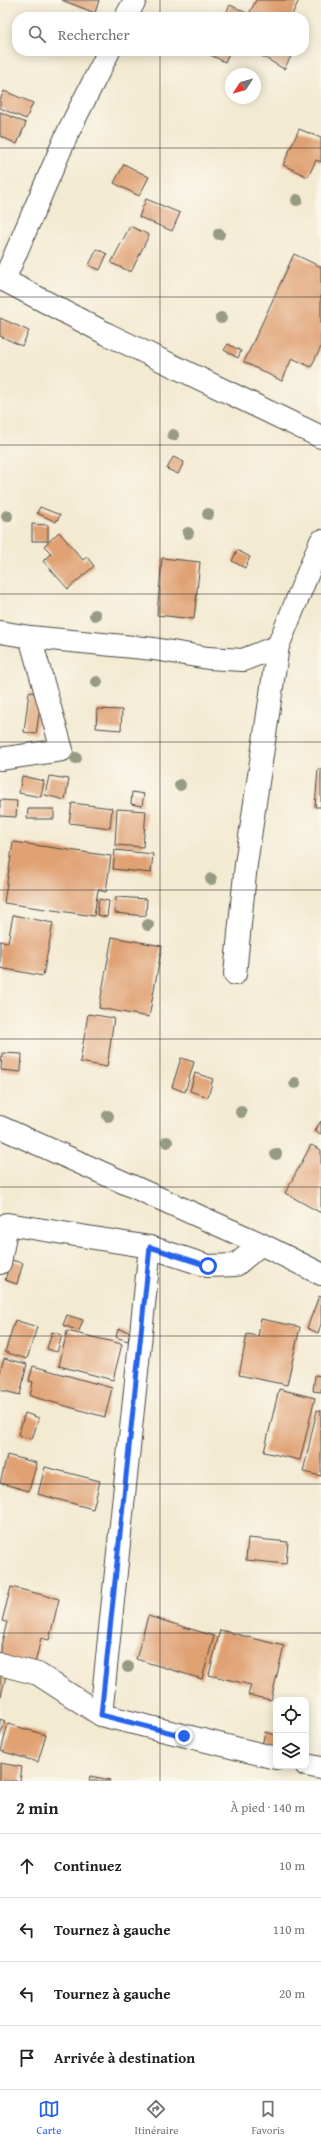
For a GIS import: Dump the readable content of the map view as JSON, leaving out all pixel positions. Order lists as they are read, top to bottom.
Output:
{
  "north": "bottom left",
  "page": {
    "search": "Rechercher",
    "heading": ["2 min", "À pied · 140 m"],
    "list": [
      ["Continuez", "10 m"],
      ["Tournez à gauche", "110 m"],
      ["Tournez à gauche", "20 m"],
      "Arrivée à destination"
    ],
    "nav": ["Carte", "Itinéraire", "Favoris"]
  }
}
